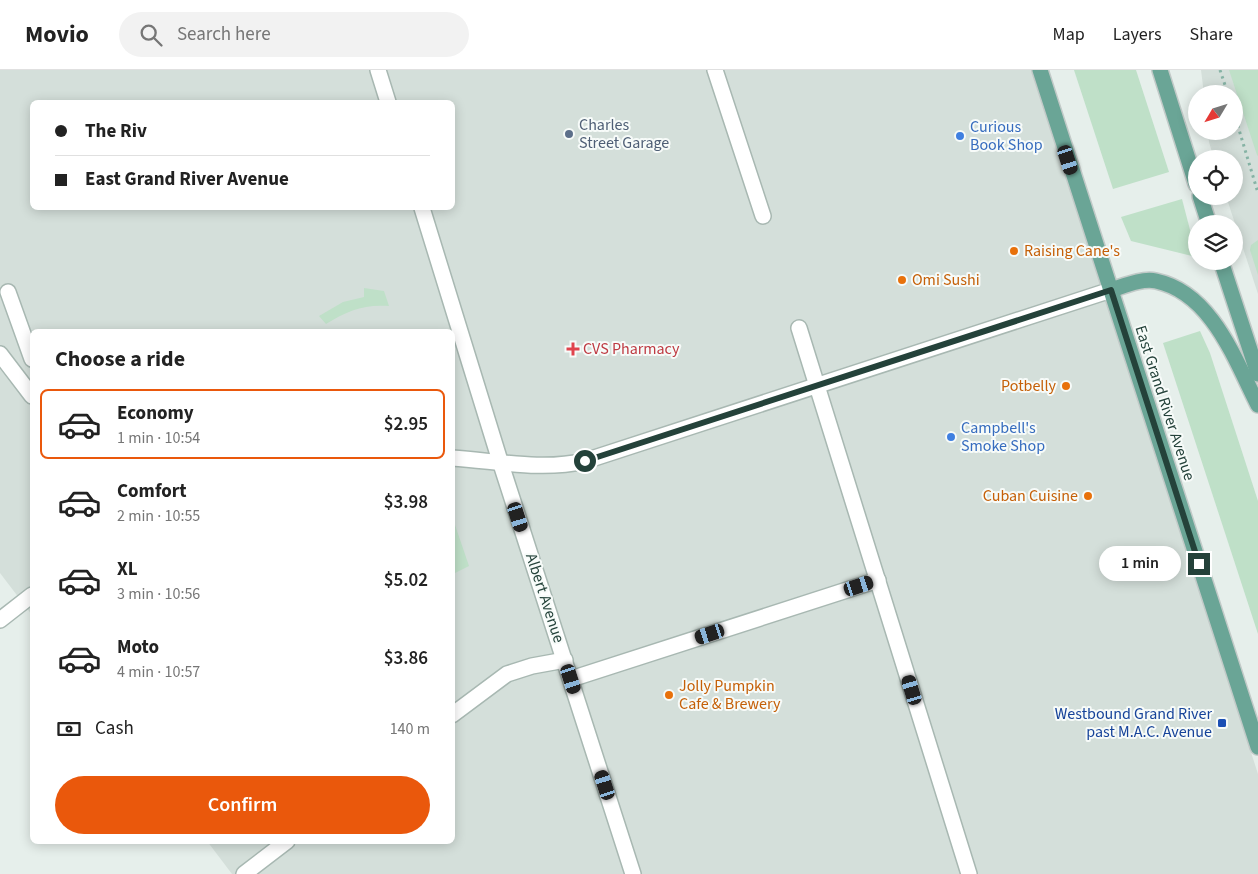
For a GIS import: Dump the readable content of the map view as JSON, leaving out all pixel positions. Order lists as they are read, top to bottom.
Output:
{
  "streets": {
    "main road": ["East Grand River Avenue"],
    "street": ["Albert Avenue"]
  },
  "places": {
    "other": [
      "Charles Street Garage",
      "Curious Book Shop",
      "Raising Cane's",
      "Omi Sushi",
      "Potbelly",
      "Campbell's Smoke Shop",
      "Cuban Cuisine",
      "Jolly Pumpkin Cafe & Brewery"
    ],
    "health": ["CVS Pharmacy"],
    "transit": ["Westbound Grand River past M.A.C. Avenue"]
  },
  "north": "bottom left",
  "page": {
    "header": "Movio",
    "search": "Search here",
    "nav": ["Map", "Layers", "Share"],
    "banner": ["The Riv", "East Grand River Avenue"],
    "heading": "Choose a ride",
    "list": [
      {
        "name": "Economy",
        "note": "1 min · 10:54",
        "value": "$2.95"
      },
      {
        "name": "Comfort",
        "note": "2 min · 10:55",
        "value": "$3.98"
      },
      {
        "name": "XL",
        "note": "3 min · 10:56",
        "value": "$5.02"
      },
      {
        "name": "Moto",
        "note": "4 min · 10:57",
        "value": "$3.86"
      }
    ],
    "bubble": "1 min",
    "pay": ["Cash", "140 m"],
    "buttons": "Confirm"
  }
}
